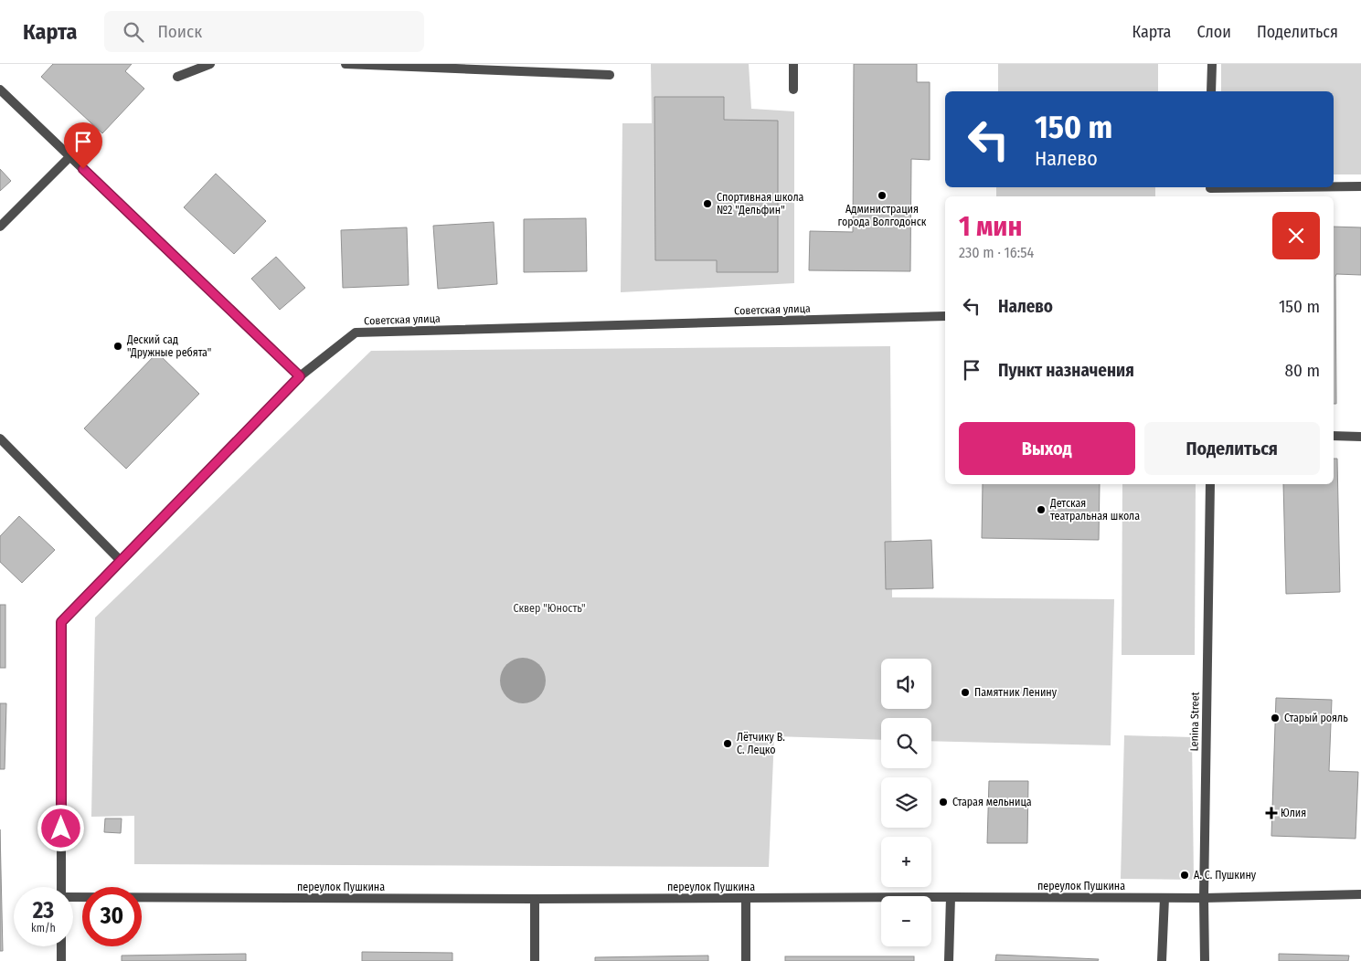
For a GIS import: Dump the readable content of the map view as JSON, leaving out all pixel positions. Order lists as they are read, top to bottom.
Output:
{
  "streets": {
    "street": ["Советская улица", "Lenina Street", "переулок Пушкина"]
  },
  "crossings": [
    ["Lenina Street", "переулок Пушкина"]
  ],
  "parks": ["Сквер \"Юность\""],
  "places": {
    "other": [
      "Администрация города Волгодонск",
      "Спортивная школа №2 \"Дельфин\"",
      "Деский сад \"Дружные ребята\"",
      "Детская театральная школа",
      "Памятник Ленину",
      "Старый рояль",
      "Лётчику В. С. Лецко",
      "Старая мельница",
      "А. С. Пушкину"
    ],
    "health": ["Юлия"]
  },
  "page": {
    "header": "Карта",
    "search": "Поиск",
    "nav": ["Карта", "Слои", "Поделиться"],
    "turn": ["150 m", "Налево"],
    "heading": ["1 мин", "230 m · 16:54"],
    "list": [
      {
        "name": "Налево",
        "value": "150 m"
      },
      {
        "name": "Пункт назначения",
        "value": "80 m"
      }
    ],
    "buttons": ["Выход", "Поделиться"],
    "map_buttons": ["+", "−"],
    "speed": "23 km/h",
    "limit": "30"
  }
}
